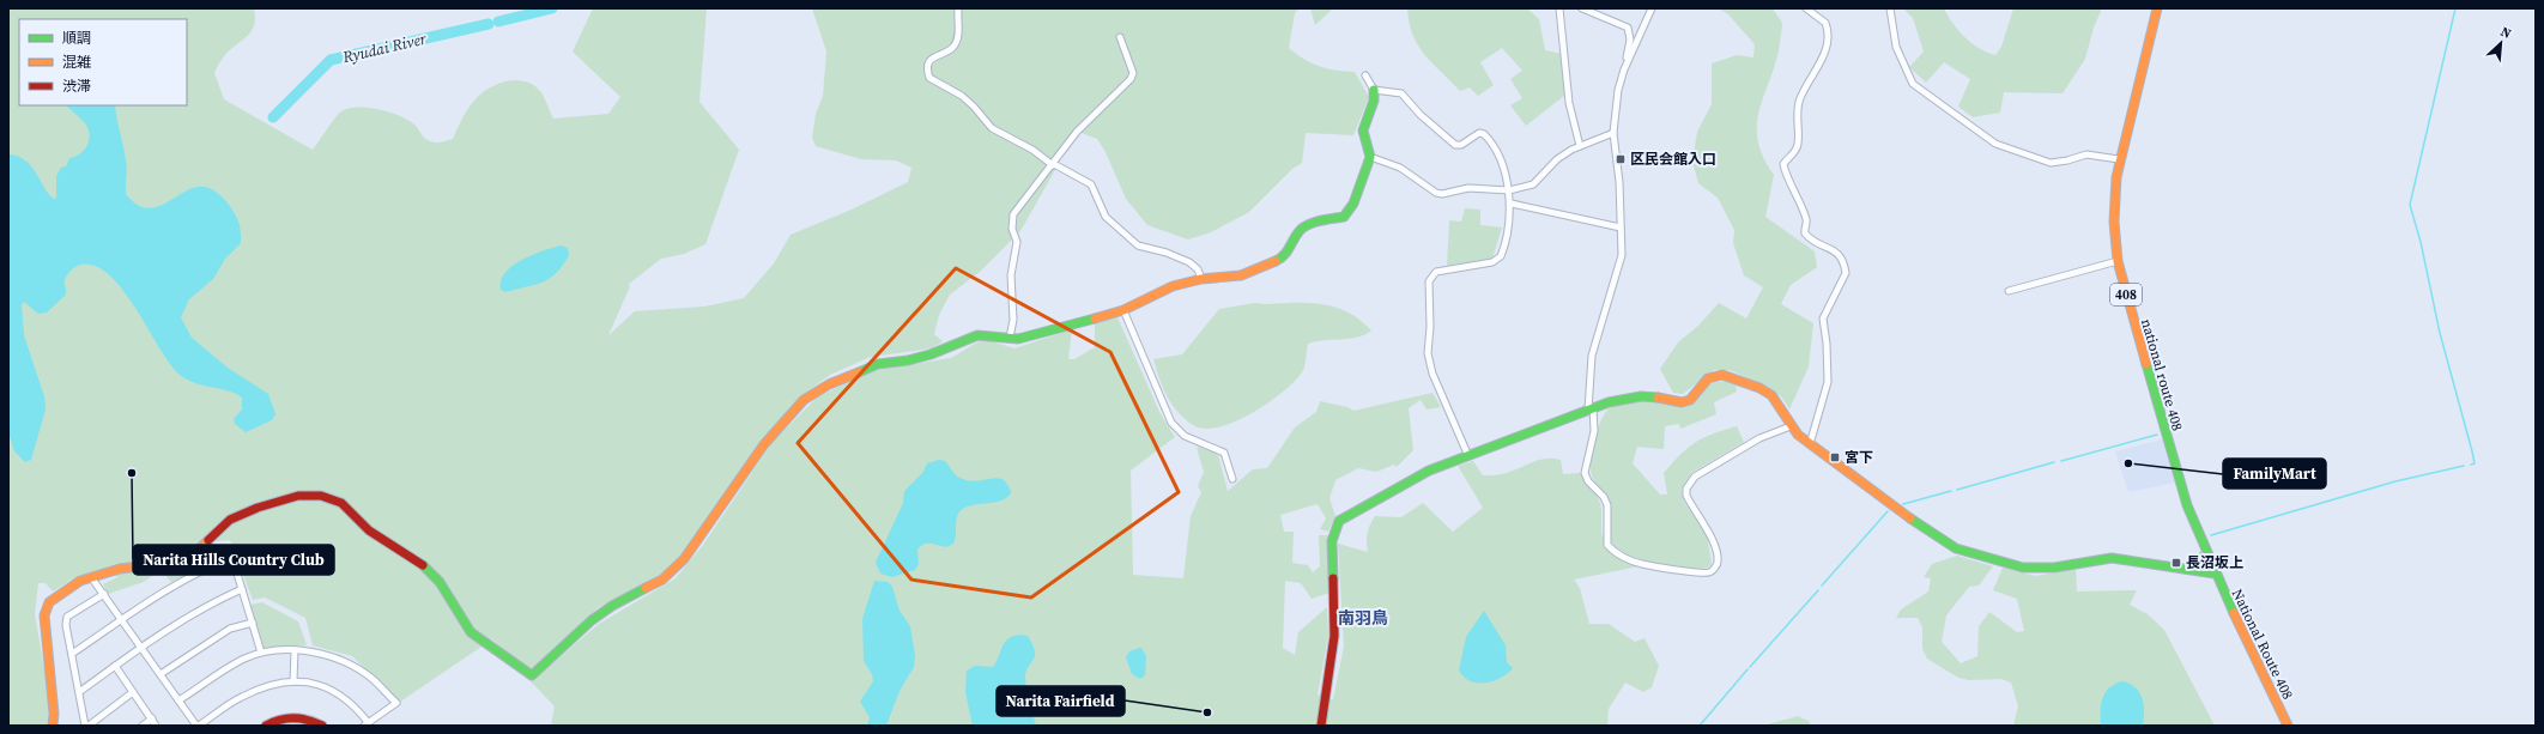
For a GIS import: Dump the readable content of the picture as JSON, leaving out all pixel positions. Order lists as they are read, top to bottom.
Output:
{
  "streets": {
    "main road": ["408", "national route 408", "National Route 408"]
  },
  "crossings": [
    ["national route 408", "National Route 408"]
  ],
  "districts": ["南羽鳥"],
  "water": ["Ryudai River"],
  "places": {
    "transit": ["区民会館入口", "宮下", "長沼坂上"],
    "other": ["FamilyMart", "Narita Hills Country Club", "Narita Fairfield"]
  },
  "legend": ["順調", "混雑", "渋滞"],
  "north": "top right"
}
